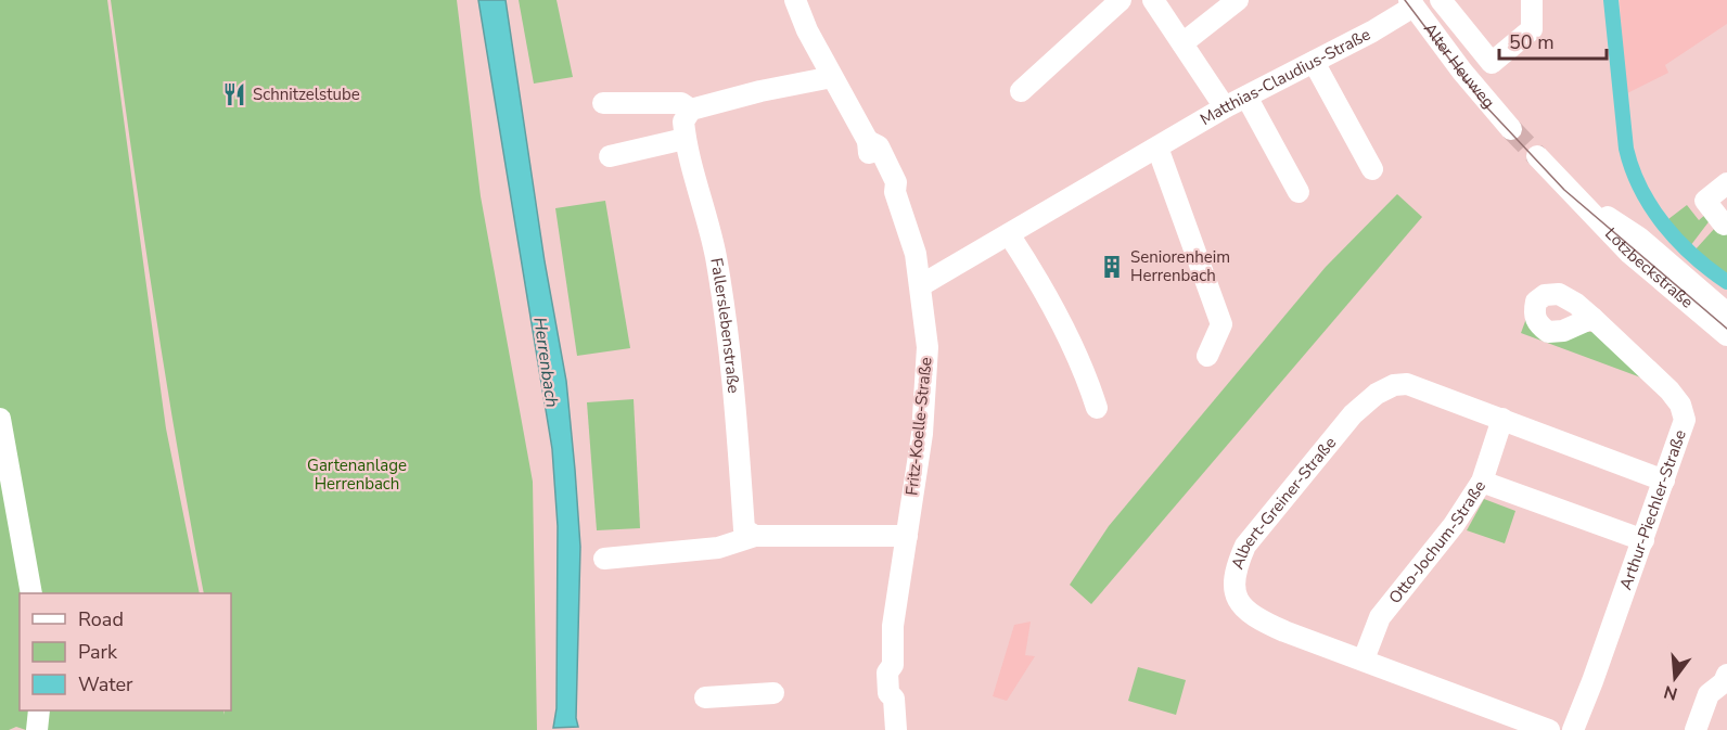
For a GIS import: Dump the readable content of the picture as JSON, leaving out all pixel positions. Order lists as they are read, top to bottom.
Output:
{
  "streets": {
    "street": [
      "Alter Heuweg",
      "Matthias-Claudius-Straße",
      "Lotzbeckstraße",
      "Fallerslebenstraße",
      "Fritz-Koelle-Straße",
      "Albert-Greiner-Straße",
      "Arthur-Piechler-Straße",
      "Otto-Jochum-Straße"
    ]
  },
  "crossings": [
    ["Alter Heuweg", "Matthias-Claudius-Straße"],
    ["Matthias-Claudius-Straße", "Fritz-Koelle-Straße"],
    ["Albert-Greiner-Straße", "Arthur-Piechler-Straße"],
    ["Albert-Greiner-Straße", "Otto-Jochum-Straße"]
  ],
  "water": ["Herrenbach"],
  "parks": ["Gartenanlage Herrenbach"],
  "places": {
    "restaurant": ["Schnitzelstube"],
    "building": ["Seniorenheim Herrenbach"]
  },
  "legend": ["Road", "Park", "Water"],
  "scale_bar": "50 m",
  "north": "bottom"
}
